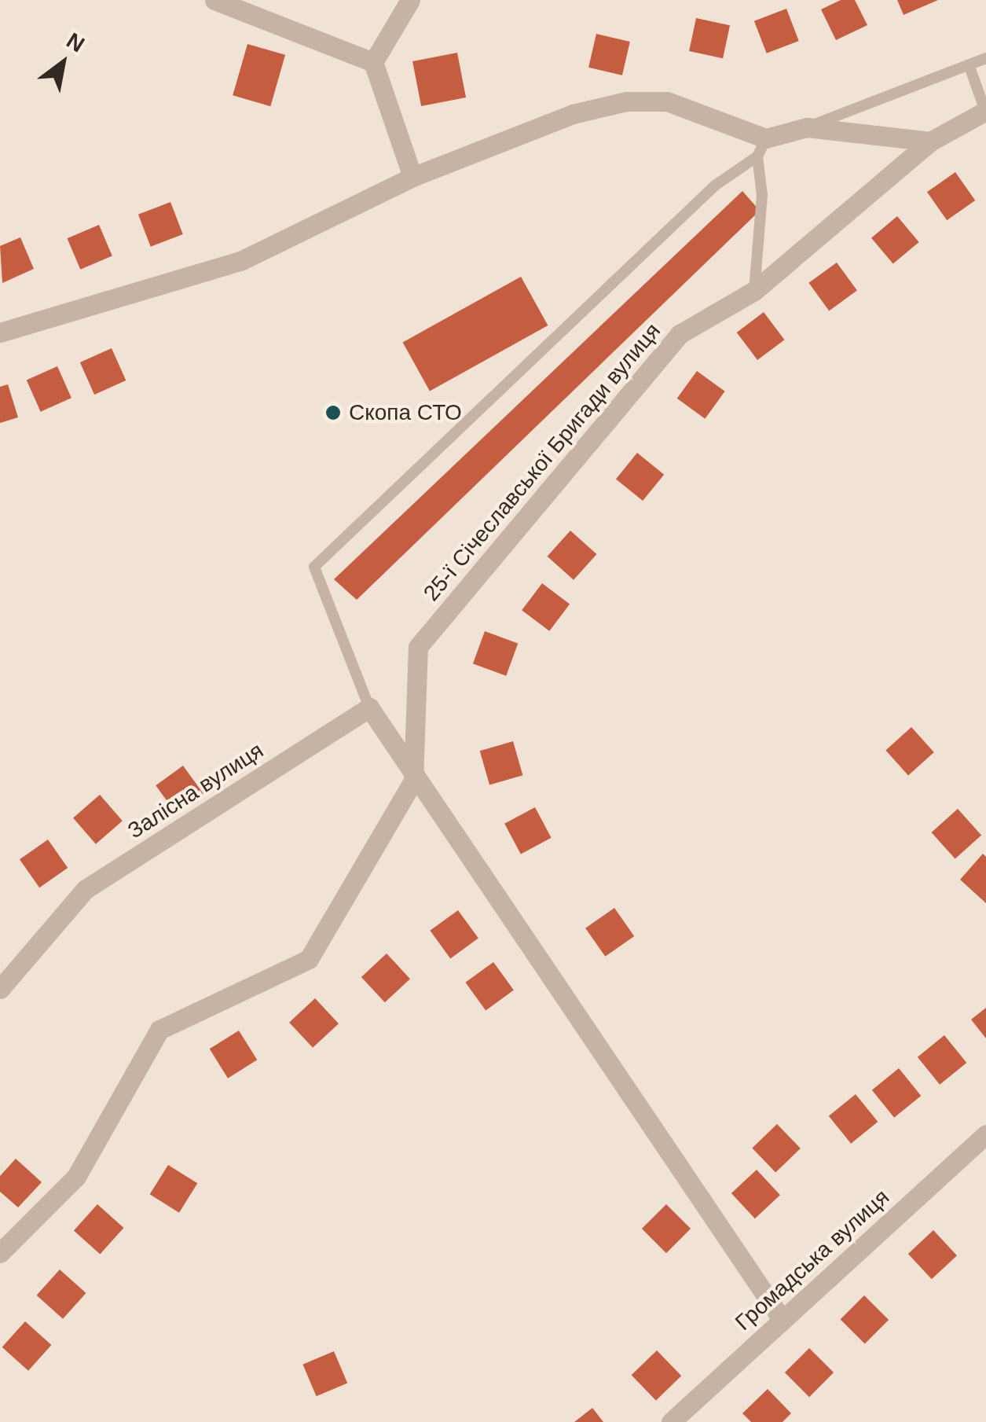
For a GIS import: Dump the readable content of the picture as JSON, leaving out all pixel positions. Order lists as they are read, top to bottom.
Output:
{
  "streets": {
    "street": ["25-ї Січеславської Бригади вулиця", "Залісна вулиця", "Громадська вулиця"]
  },
  "places": ["Скопа СТО"],
  "north": "top right"
}
